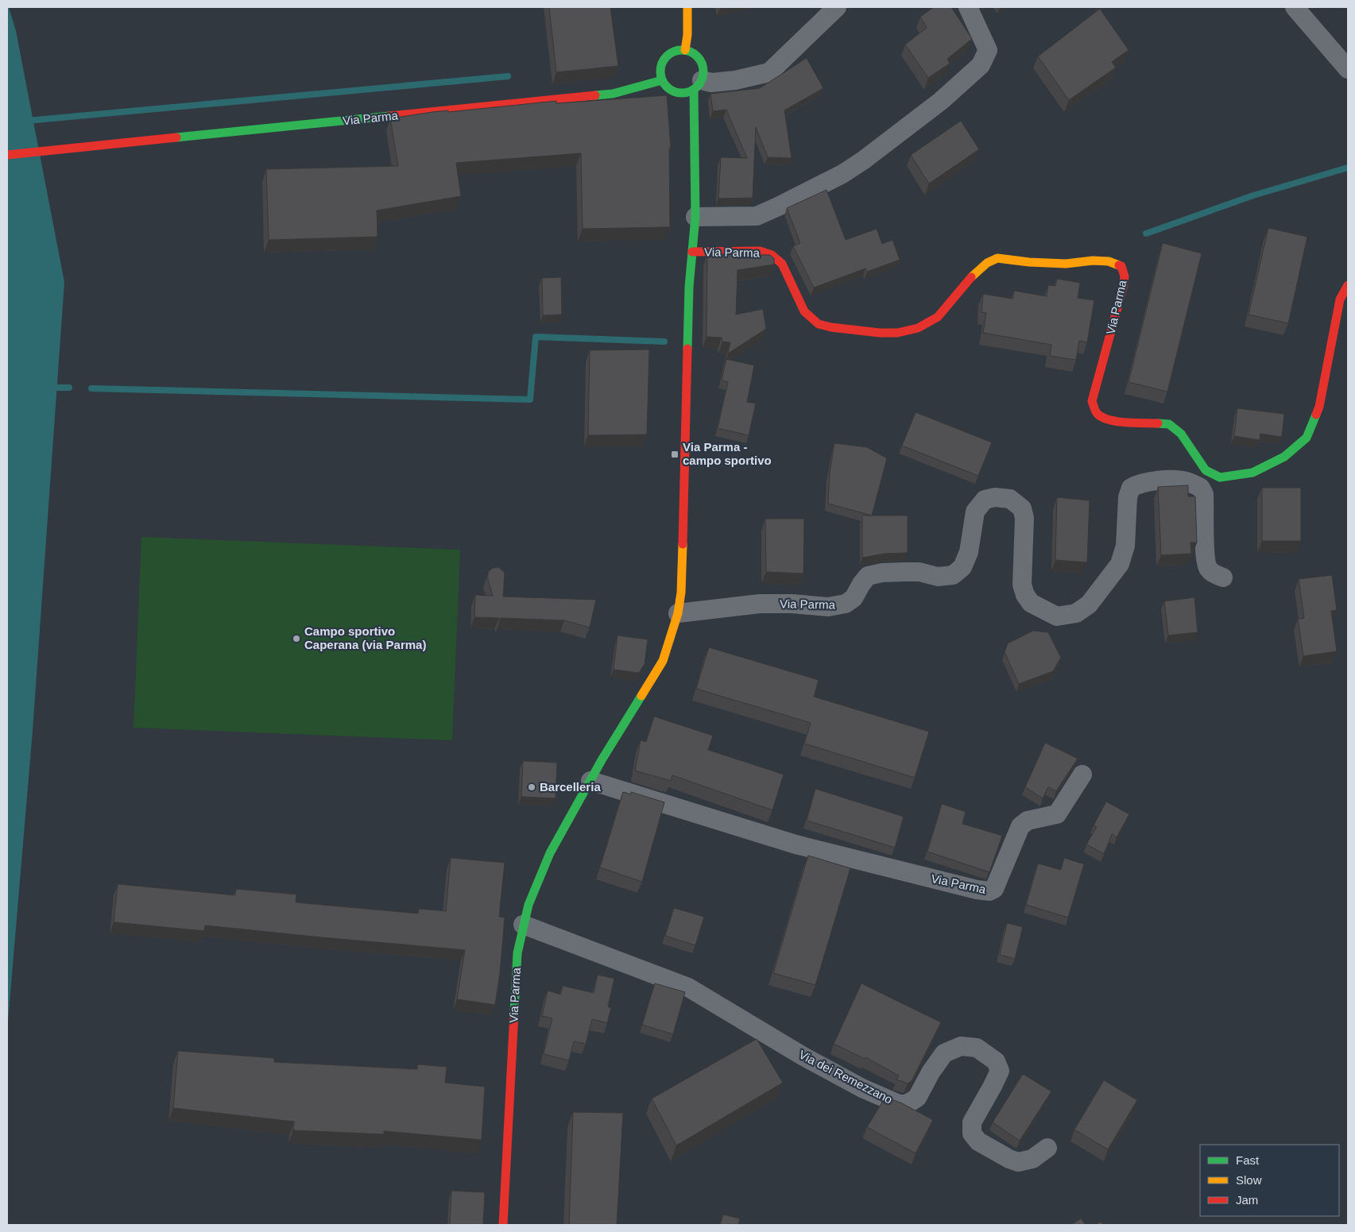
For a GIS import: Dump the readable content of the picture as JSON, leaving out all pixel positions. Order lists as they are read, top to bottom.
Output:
{
  "streets": {
    "main road": ["Via Parma"],
    "street": ["Via dei Remezzano"]
  },
  "crossings": [
    ["Via Parma", "Via dei Remezzano"]
  ],
  "places": {
    "transit": ["Via Parma - campo sportivo"],
    "other": ["Campo sportivo Caperana (via Parma)", "Barcelleria"]
  },
  "legend": ["Fast", "Slow", "Jam"]
}
